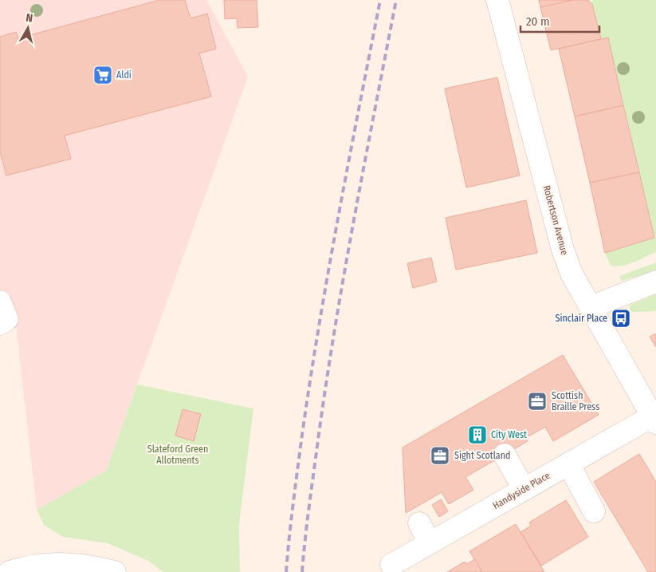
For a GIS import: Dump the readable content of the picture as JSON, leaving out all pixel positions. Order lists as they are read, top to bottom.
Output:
{
  "streets": {
    "street": ["Robertson Avenue", "Handyside Place"]
  },
  "crossings": [
    ["Robertson Avenue", "Handyside Place"]
  ],
  "parks": ["Slateford Green Allotments"],
  "places": {
    "supermarket": ["Aldi"],
    "bus stop": ["Sinclair Place"],
    "office": ["Scottish Braille Press", "Sight Scotland"],
    "building": ["City West"]
  },
  "scale_bar": "20 m",
  "north": "top"
}
